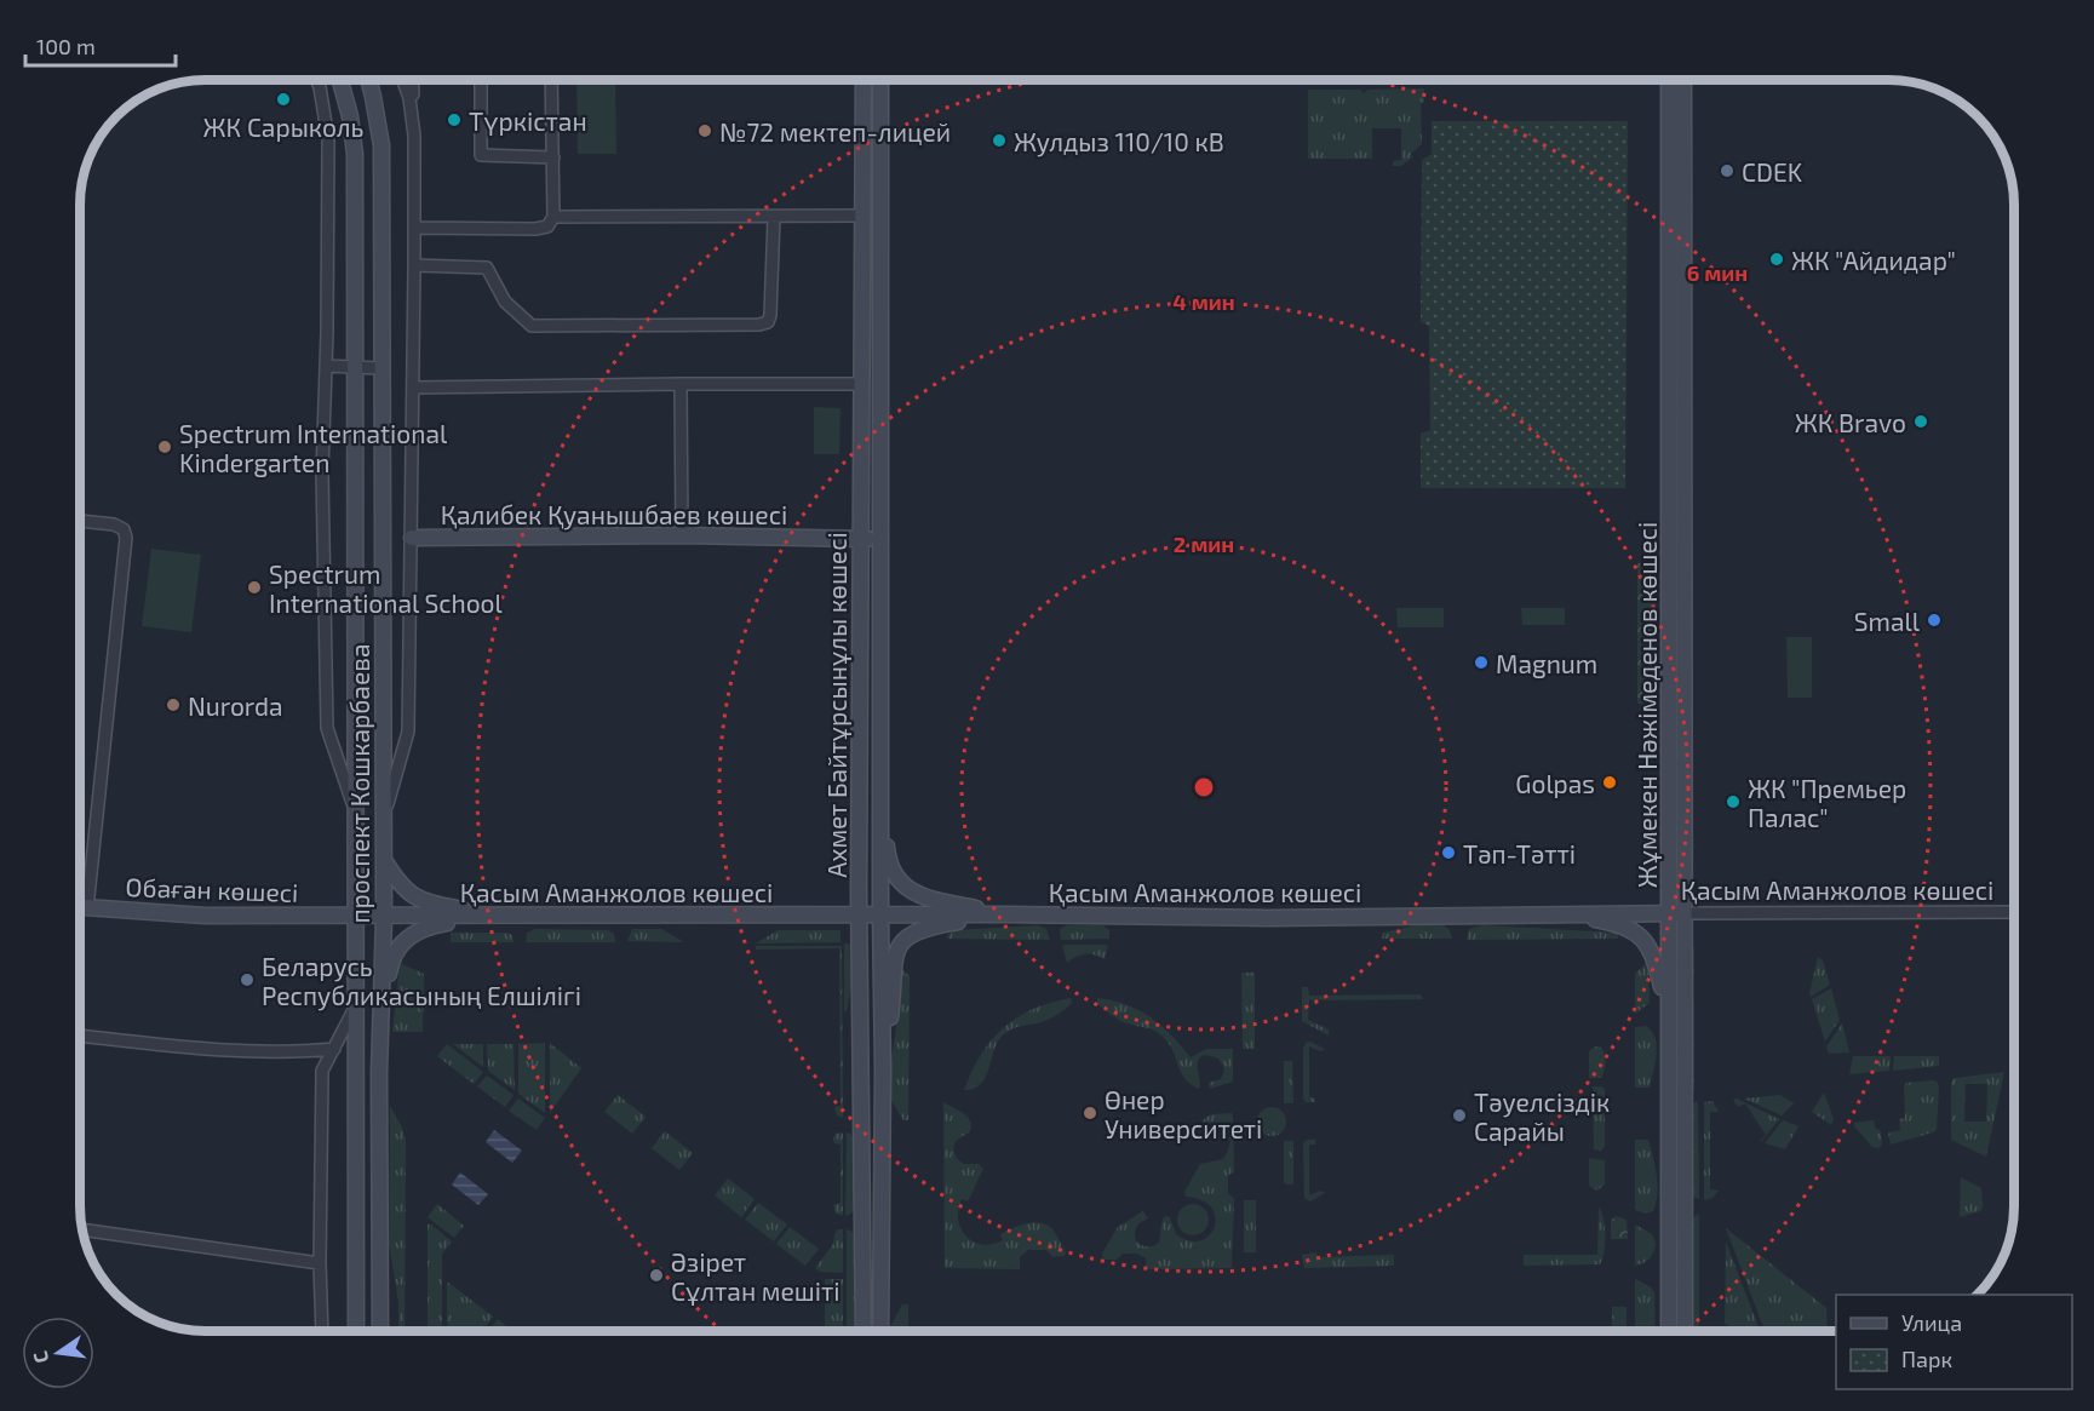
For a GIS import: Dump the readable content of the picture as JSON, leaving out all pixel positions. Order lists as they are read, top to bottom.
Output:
{
  "streets": {
    "main road": [
      "Қалибек Қуанышбаев көшесі",
      "Ахмет Байтұрсынұлы көшесі",
      "Жұмекен Нәжімеденов көшесі",
      "проспект Кошкарбаева",
      "Обаған көшесі",
      "Қасым Аманжолов көшесі"
    ]
  },
  "crossings": [
    ["Қалибек Қуанышбаев көшесі", "Ахмет Байтұрсынұлы көшесі"],
    ["Ахмет Байтұрсынұлы көшесі", "Қасым Аманжолов көшесі"],
    ["Жұмекен Нәжімеденов көшесі", "Қасым Аманжолов көшесі"],
    ["проспект Кошкарбаева", "Обаған көшесі"],
    ["проспект Кошкарбаева", "Қасым Аманжолов көшесі"],
    ["Обаған көшесі", "Қасым Аманжолов көшесі"]
  ],
  "places": [
    "ЖК Сарыколь",
    "Түркістан",
    "№72 мектеп-лицей",
    "Жулдыз 110/10 кВ",
    "CDEK",
    "ЖК \"Айдидар\"",
    "ЖК Bravo",
    "Spectrum International Kindergarten",
    "Spectrum International School",
    "Small",
    "Magnum",
    "Nurorda",
    "Golpas",
    "ЖК \"Премьер Палас\"",
    "Тәп-Тәтті",
    "Беларусь Республикасының Елшілігі",
    "Өнер Университеті",
    "Тәуелсіздік Сарайы",
    "Әзірет Сұлтан мешіті"
  ],
  "legend": ["Улица", "Парк"],
  "scale_bar": "100 m",
  "north": "left",
  "rings": ["6 мин", "4 мин", "2 мин"]
}
